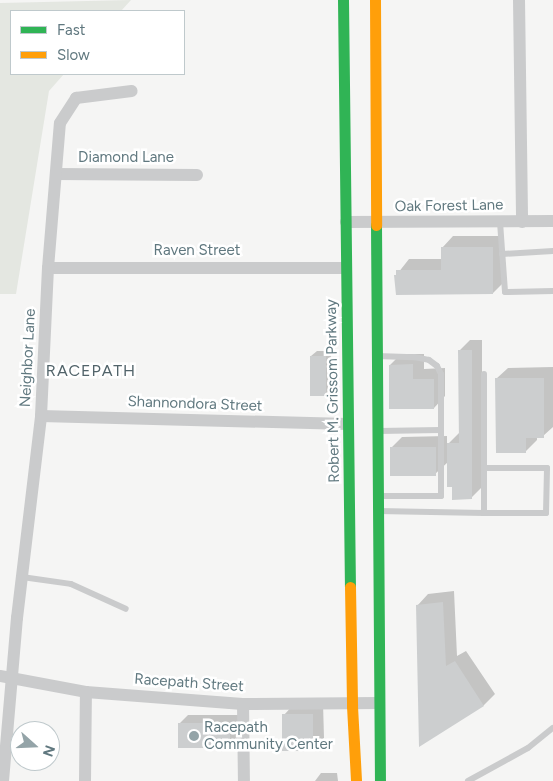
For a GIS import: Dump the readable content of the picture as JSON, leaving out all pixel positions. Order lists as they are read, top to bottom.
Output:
{
  "streets": {
    "main road": ["Robert M. Grissom Parkway"],
    "street": [
      "Diamond Lane",
      "Oak Forest Lane",
      "Raven Street",
      "Neighbor Lane",
      "Shannondora Street",
      "Racepath Street"
    ]
  },
  "crossings": [
    ["Diamond Lane", "Neighbor Lane"],
    ["Oak Forest Lane", "Robert M. Grissom Parkway"],
    ["Raven Street", "Neighbor Lane"],
    ["Raven Street", "Robert M. Grissom Parkway"],
    ["Neighbor Lane", "Shannondora Street"],
    ["Neighbor Lane", "Racepath Street"],
    ["Robert M. Grissom Parkway", "Shannondora Street"],
    ["Robert M. Grissom Parkway", "Racepath Street"]
  ],
  "districts": ["RACEPATH"],
  "places": ["Racepath Community Center"],
  "legend": ["Fast", "Slow"],
  "north": "right"
}
